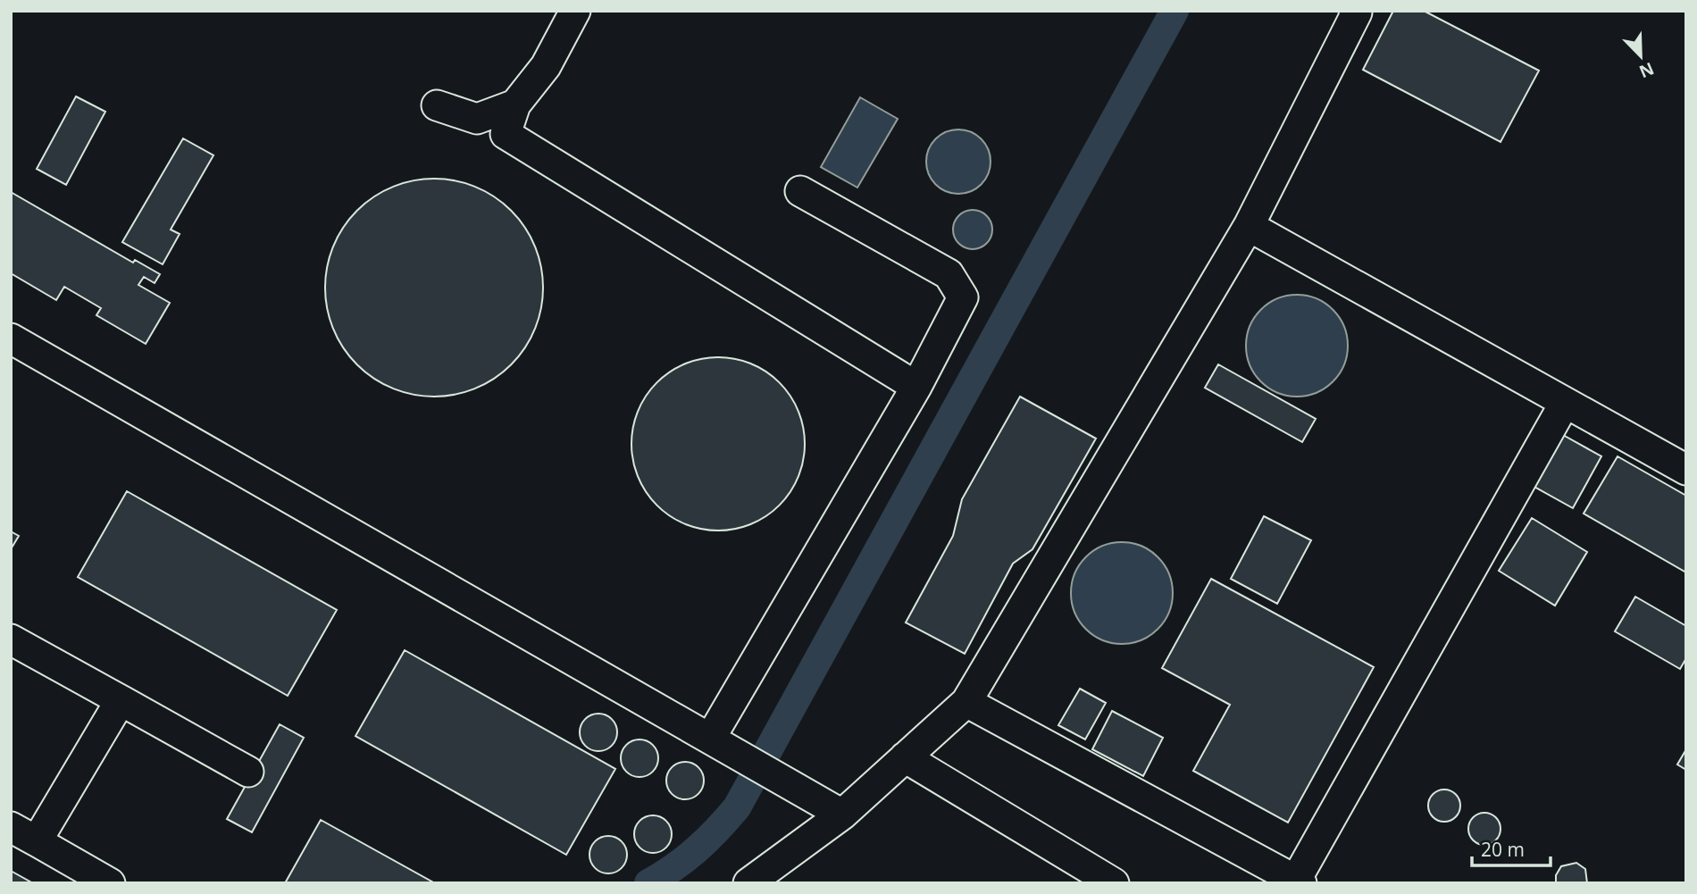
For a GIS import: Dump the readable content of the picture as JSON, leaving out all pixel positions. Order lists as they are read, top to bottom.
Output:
{
  "scale_bar": "20 m",
  "north": "bottom right"
}
